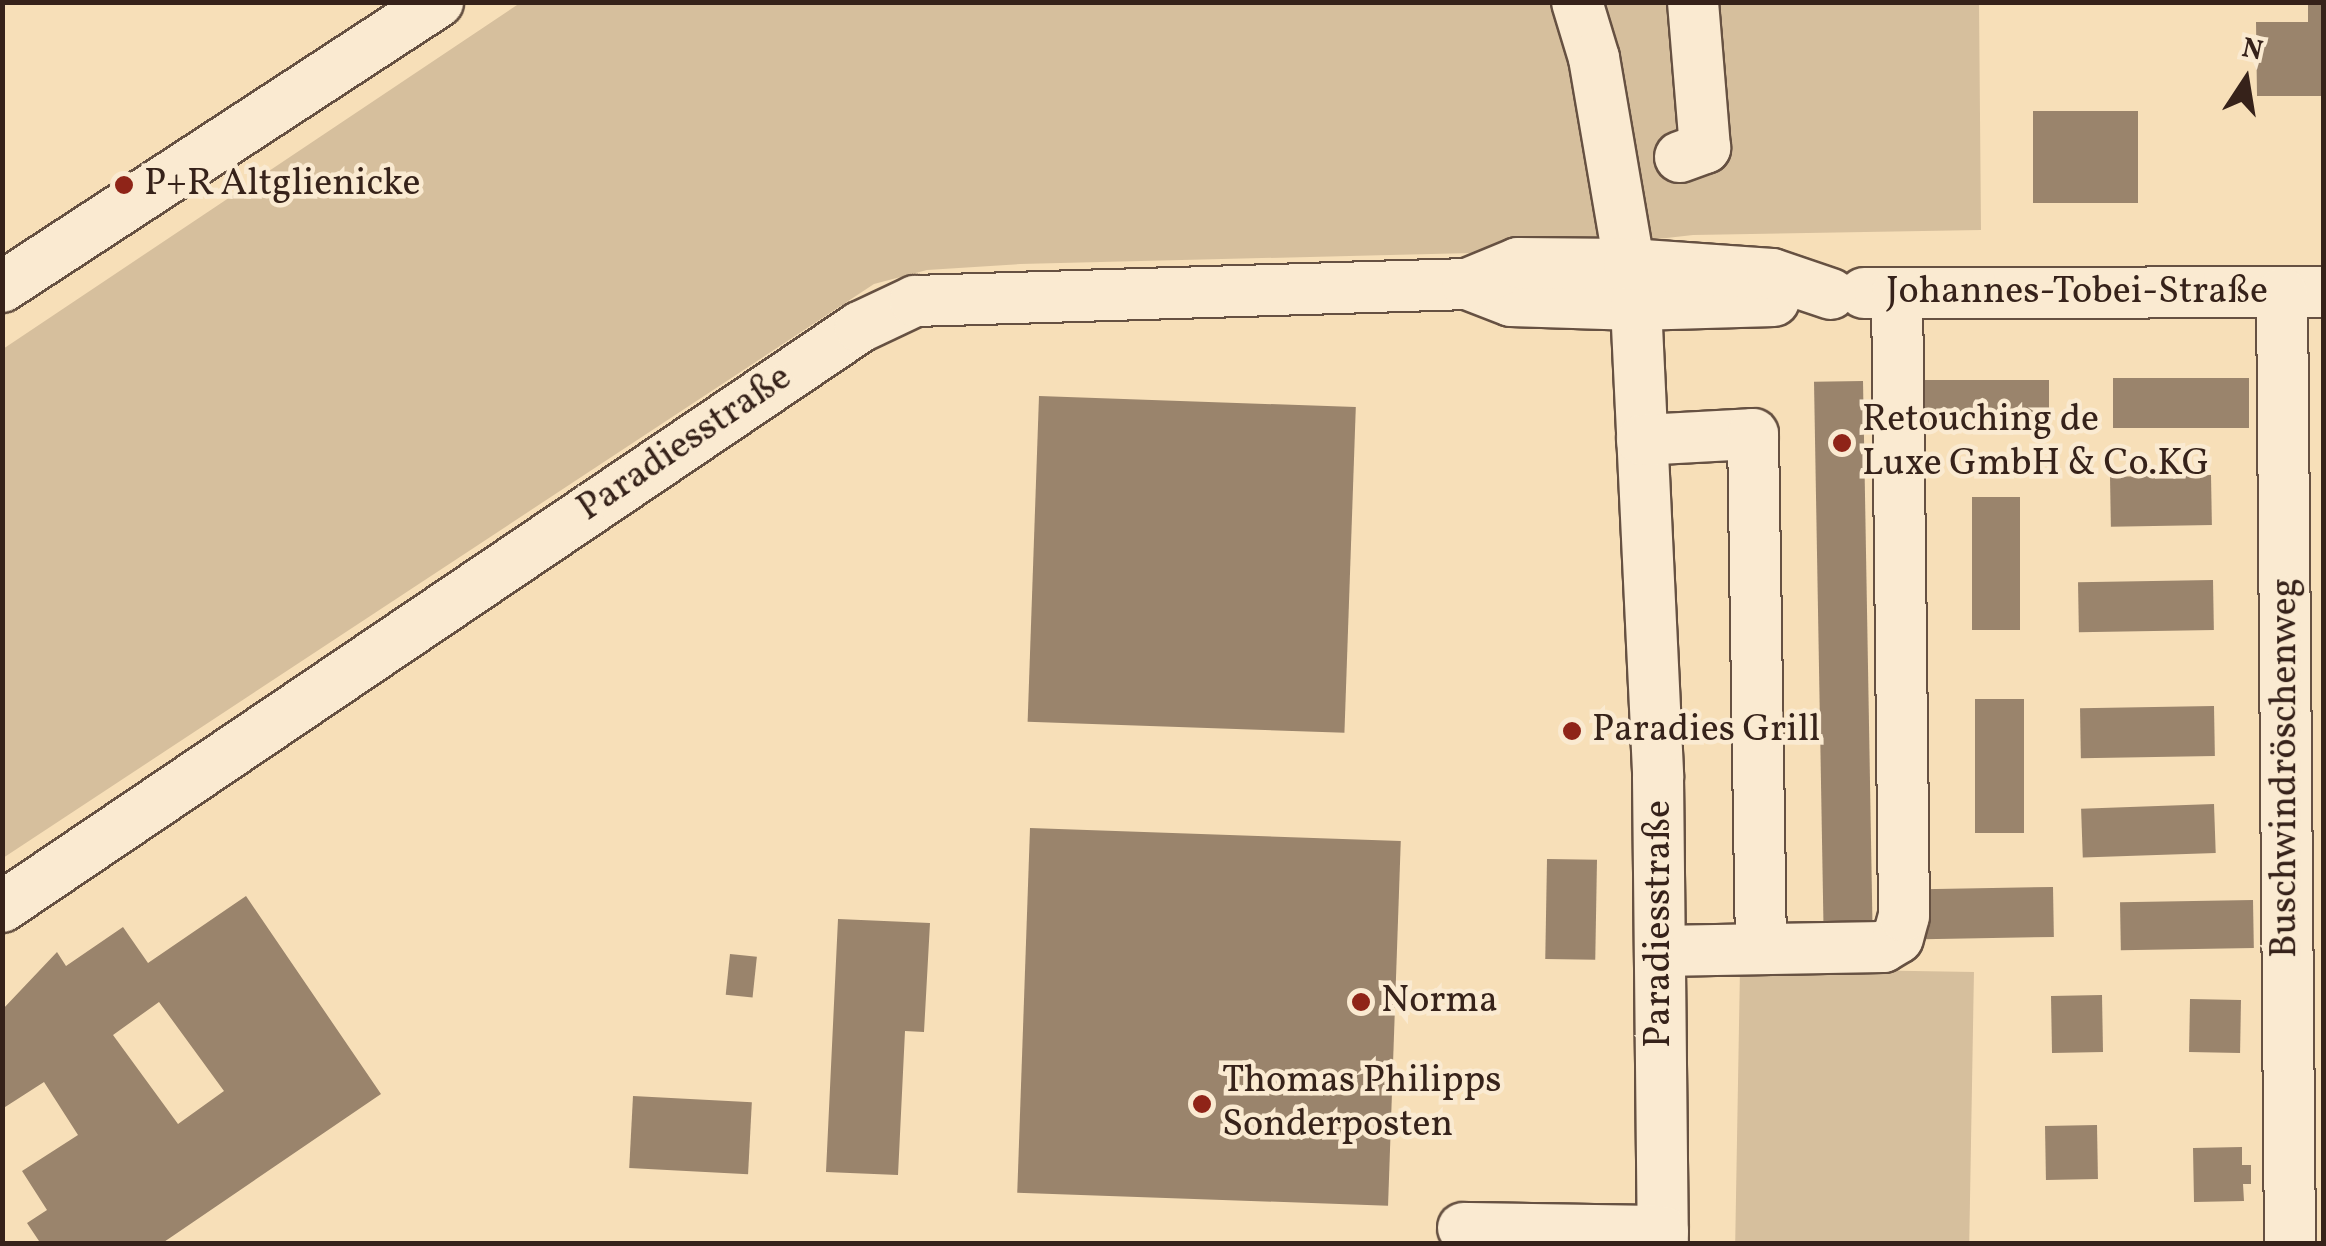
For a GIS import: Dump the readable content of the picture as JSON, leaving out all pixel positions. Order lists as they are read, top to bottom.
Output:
{
  "streets": {
    "street": ["Johannes-Tobei-Straße", "Paradiesstraße", "Buschwindröschenweg"]
  },
  "crossings": [
    ["Johannes-Tobei-Straße", "Paradiesstraße"],
    ["Johannes-Tobei-Straße", "Buschwindröschenweg"]
  ],
  "places": [
    "P+R Altglienicke",
    "Retouching de Luxe GmbH & Co.KG",
    "Paradies Grill",
    "Norma",
    "Thomas Philipps Sonderposten"
  ],
  "north": "top"
}
